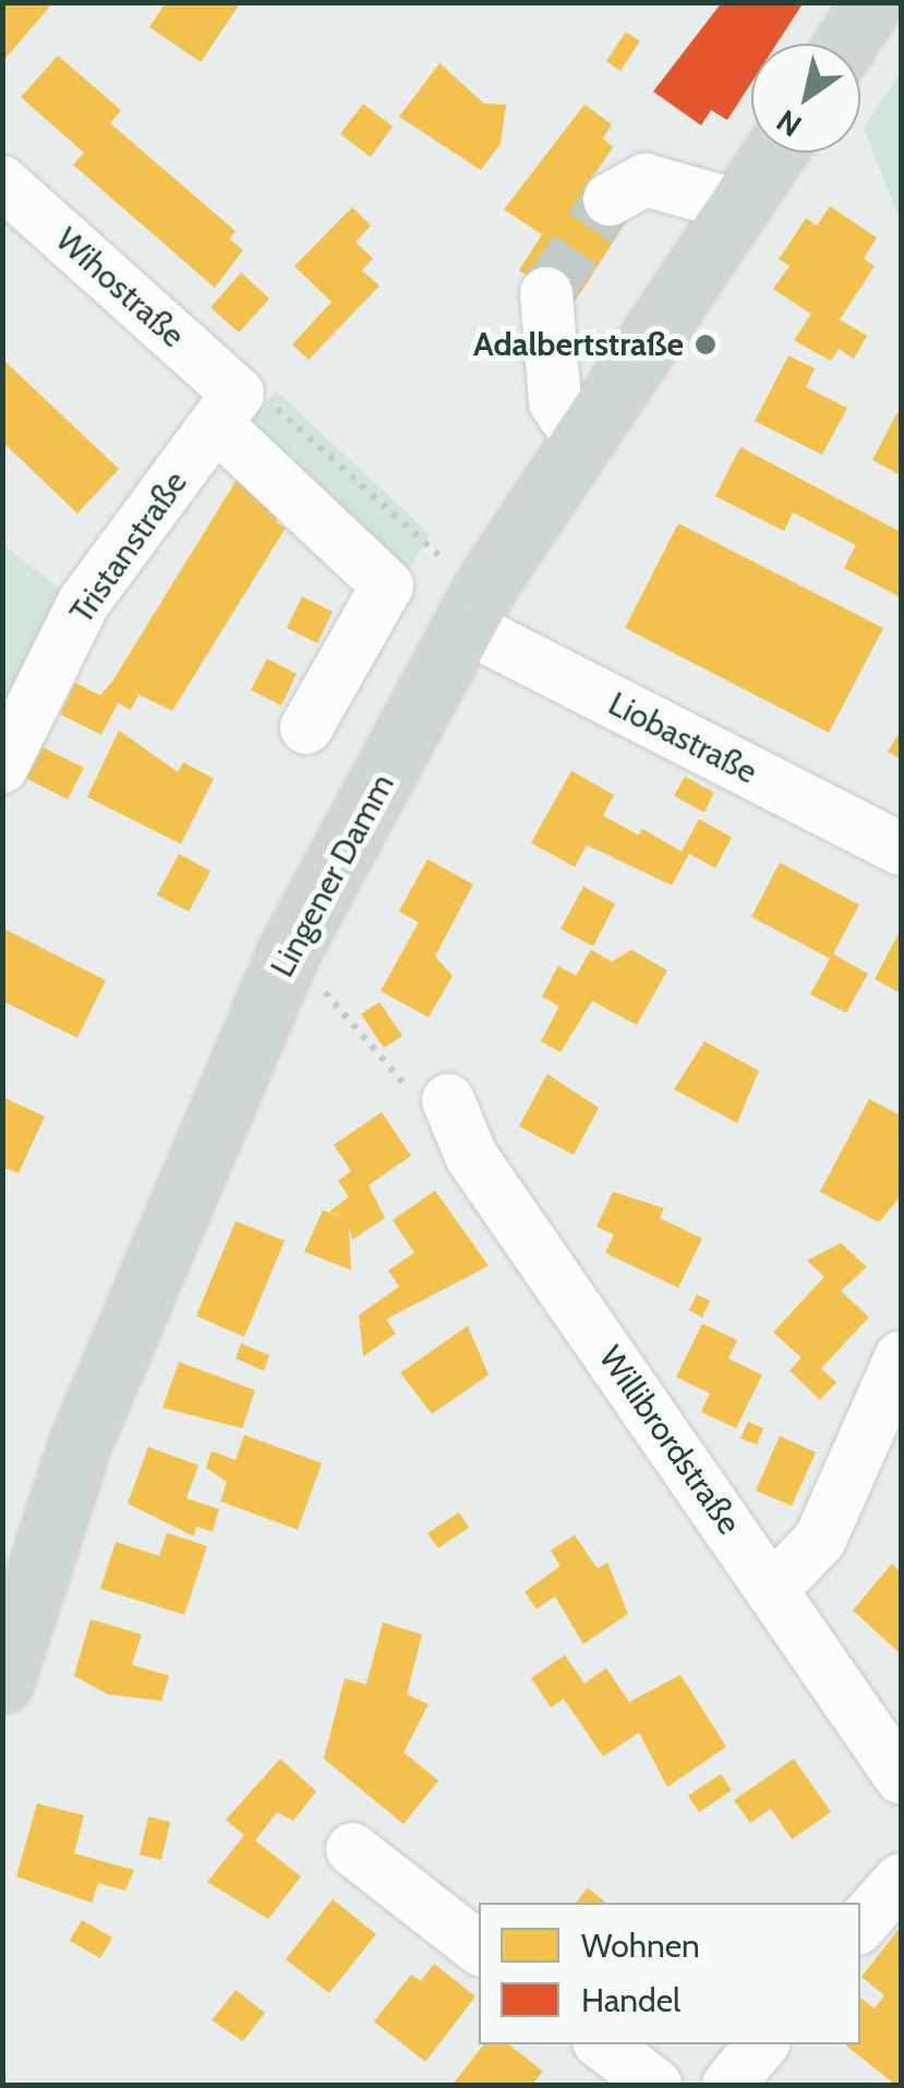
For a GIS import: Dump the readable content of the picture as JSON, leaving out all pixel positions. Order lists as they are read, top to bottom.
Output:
{
  "streets": {
    "main road": ["Lingener Damm"],
    "street": [
      "Wihostraße",
      "Tristanstraße",
      "Liobastraße",
      "Willibrordstraße"
    ]
  },
  "crossings": [
    ["Wihostraße", "Tristanstraße"],
    ["Liobastraße", "Lingener Damm"]
  ],
  "places": ["Adalbertstraße"],
  "legend": ["Wohnen", "Handel"],
  "north": "bottom left"
}
